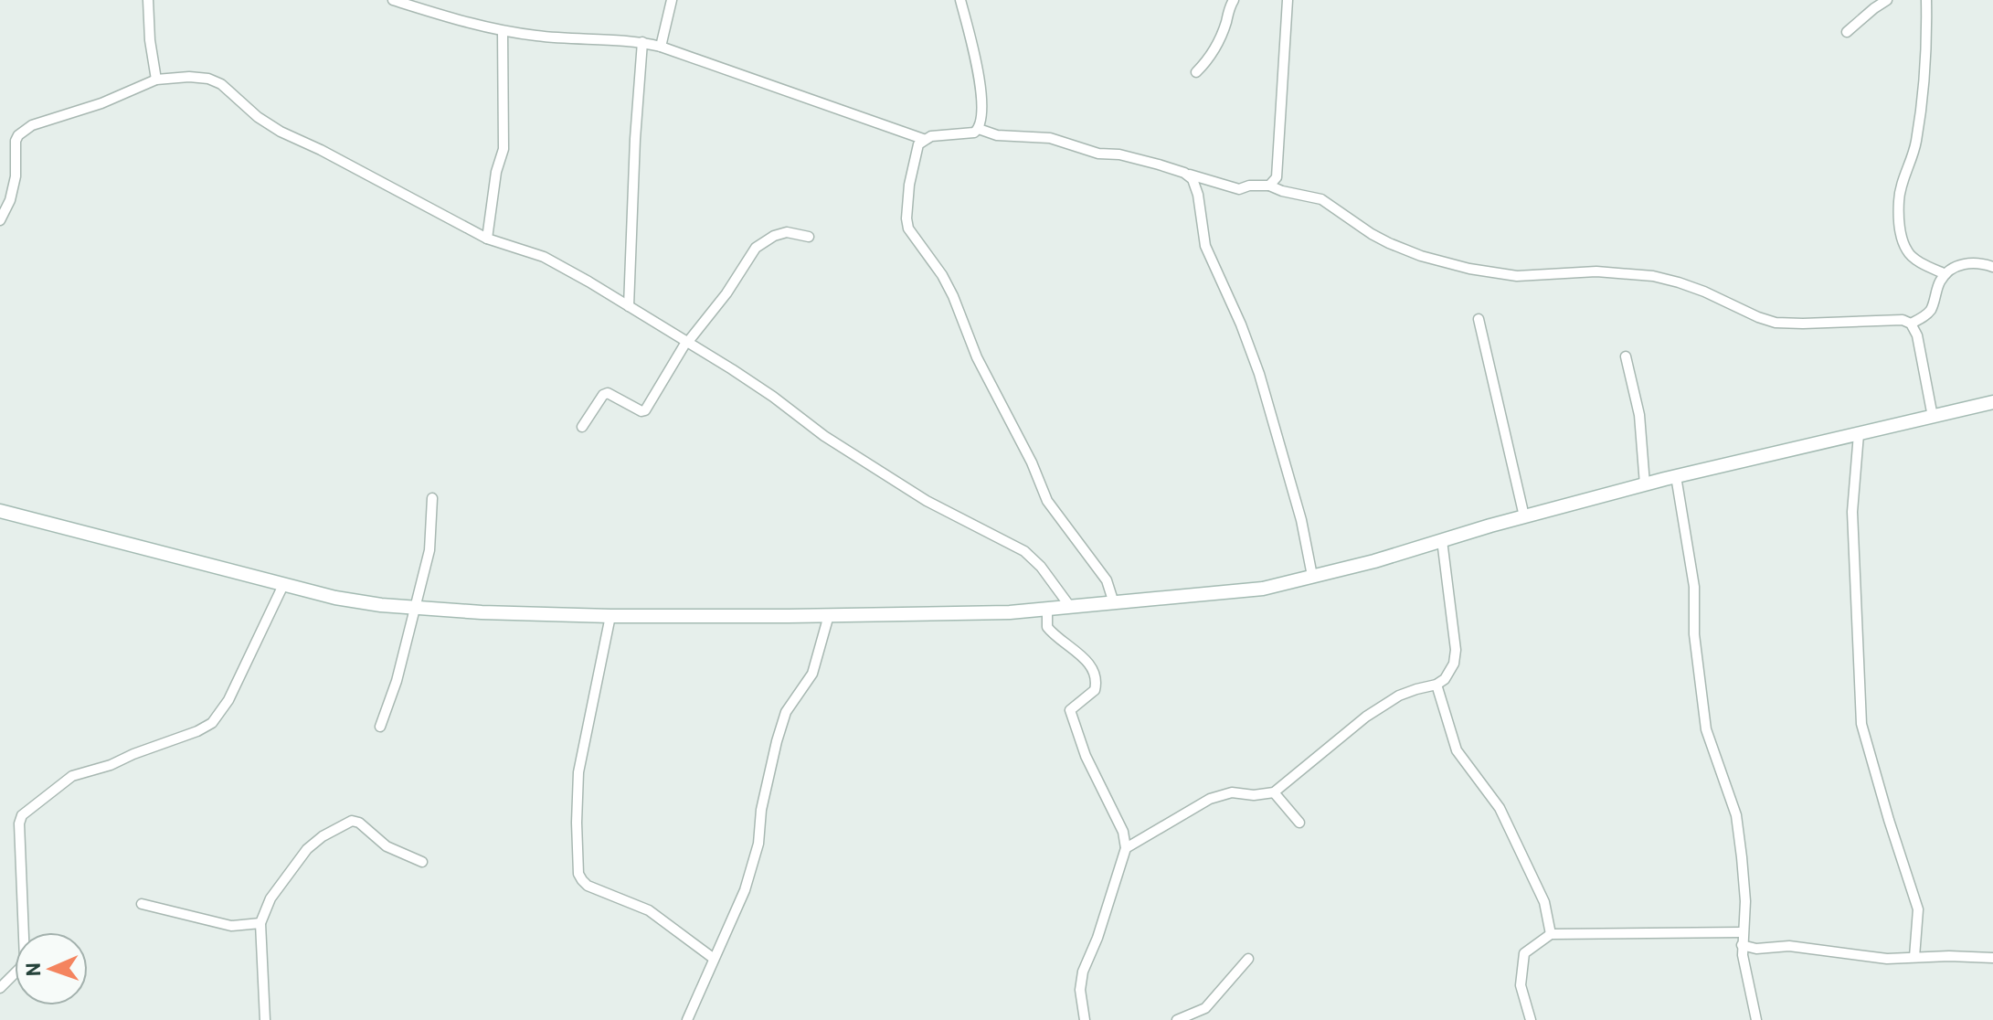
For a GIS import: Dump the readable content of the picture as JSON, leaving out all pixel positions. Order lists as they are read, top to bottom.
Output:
{
  "north": "left"
}
